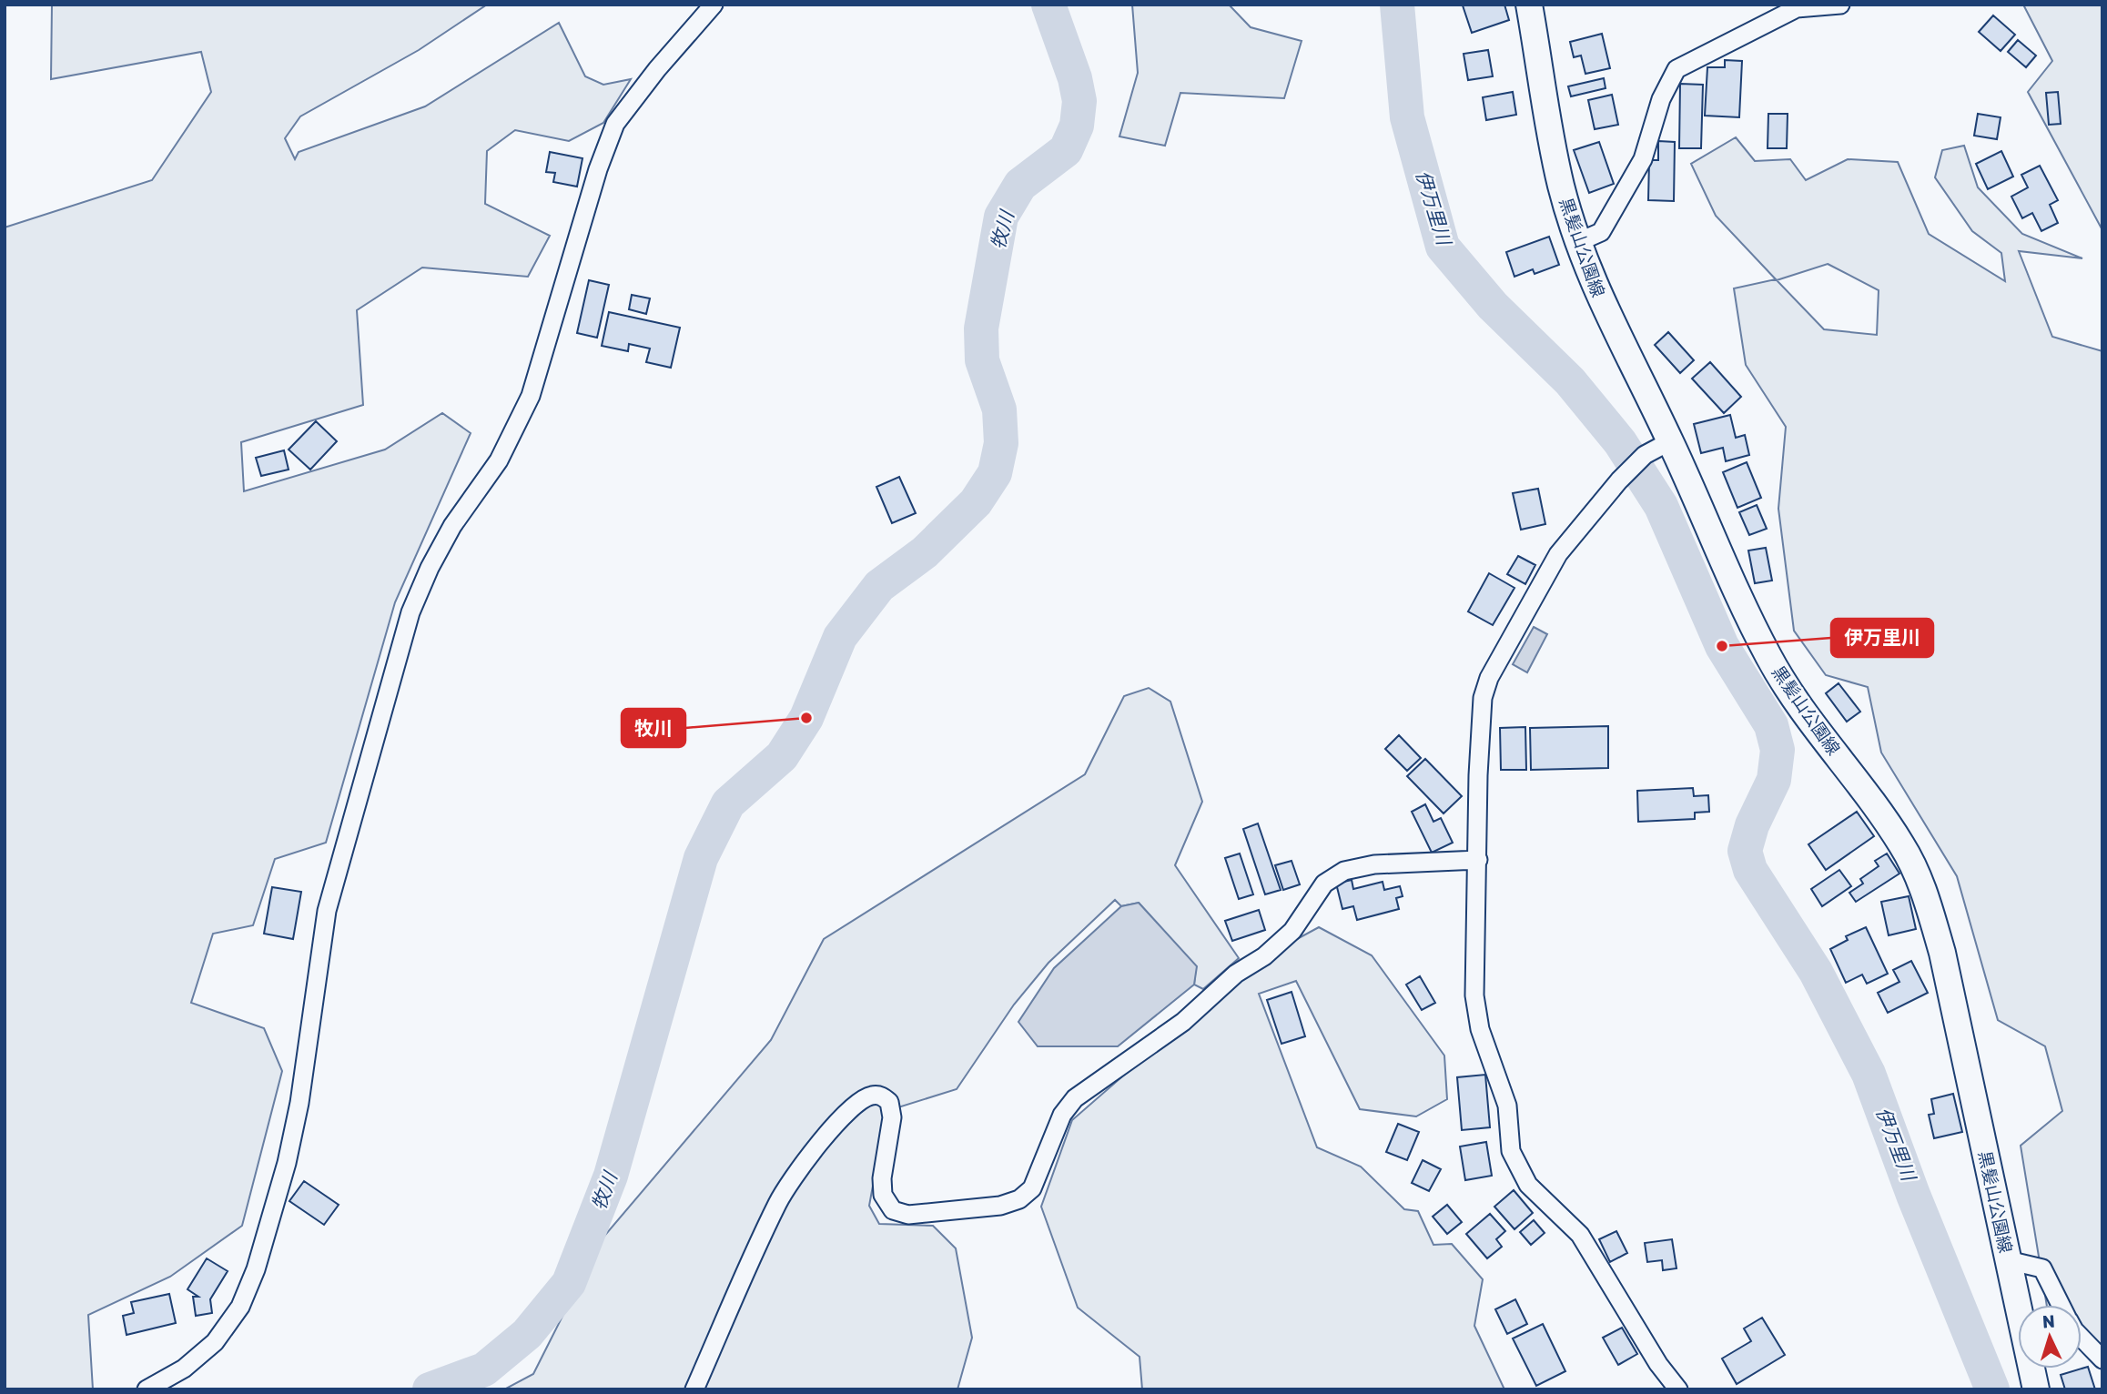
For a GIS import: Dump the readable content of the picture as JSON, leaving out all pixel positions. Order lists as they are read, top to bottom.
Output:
{
  "streets": {
    "main road": ["黒髪山公園線"]
  },
  "water": ["伊万里川", "牧川"],
  "places": ["伊万里川", "牧川"],
  "north": "top"
}
